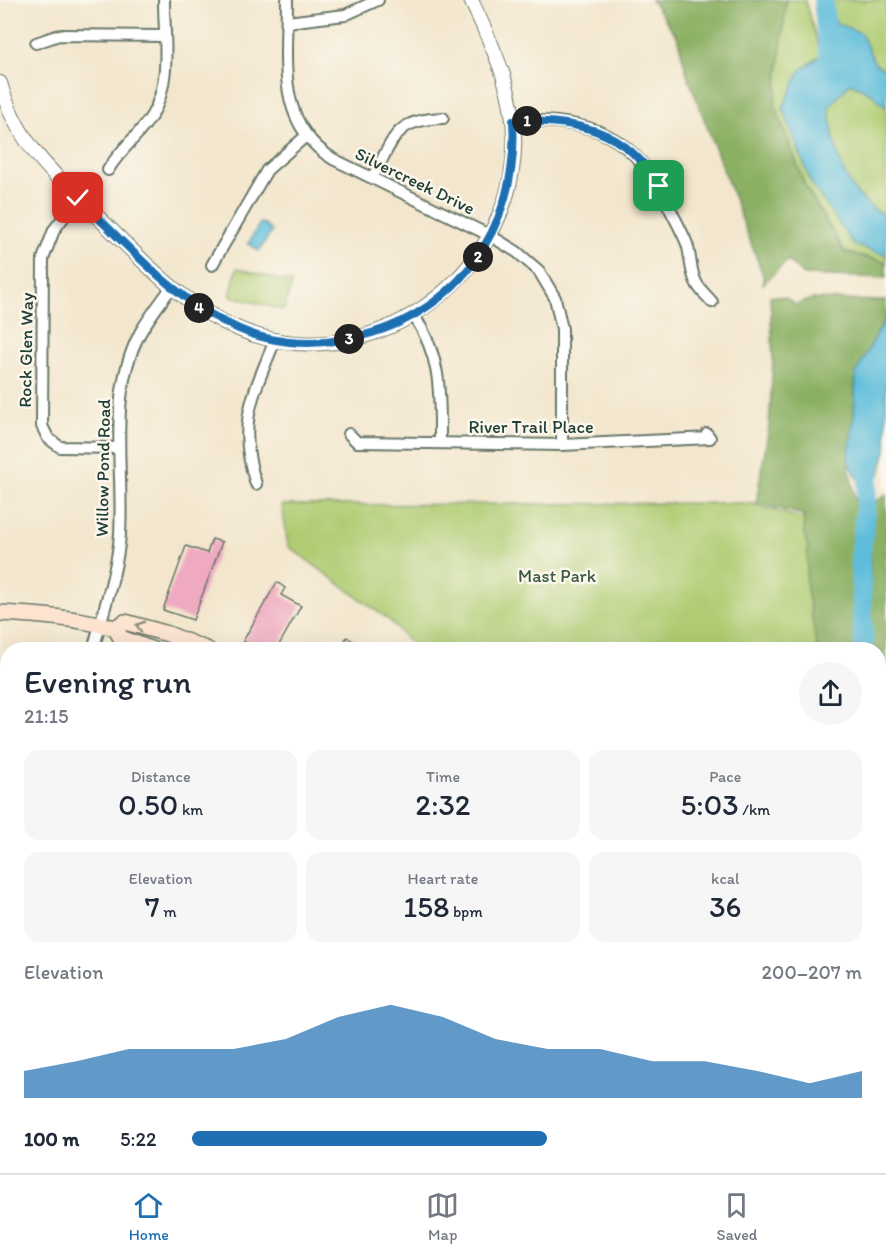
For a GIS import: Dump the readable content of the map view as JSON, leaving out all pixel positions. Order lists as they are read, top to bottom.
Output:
{
  "streets": {
    "street": [
      "Silvercreek Drive",
      "Rock Glen Way",
      "River Trail Place",
      "Willow Pond Road"
    ]
  },
  "crossings": [
    ["Silvercreek Drive", "River Trail Place"],
    ["Rock Glen Way", "Willow Pond Road"]
  ],
  "parks": ["Mast Park"],
  "page": {
    "pins": [
      "1",
      "2",
      "4",
      "3"
    ],
    "heading": ["Evening run", "21:15"],
    "stats": [
      ["Distance", "0.50 km"],
      ["Time", "2:32"],
      ["Pace", "5:03 /km"],
      ["Elevation", "7 m"],
      ["Heart rate", "158 bpm"],
      ["kcal", "36"]
    ],
    "chart": ["Elevation", "200–207 m"],
    "list": [
      {
        "name": "100 m",
        "note": "5:22"
      }
    ],
    "tabs": ["Home", "Map", "Saved"]
  }
}
